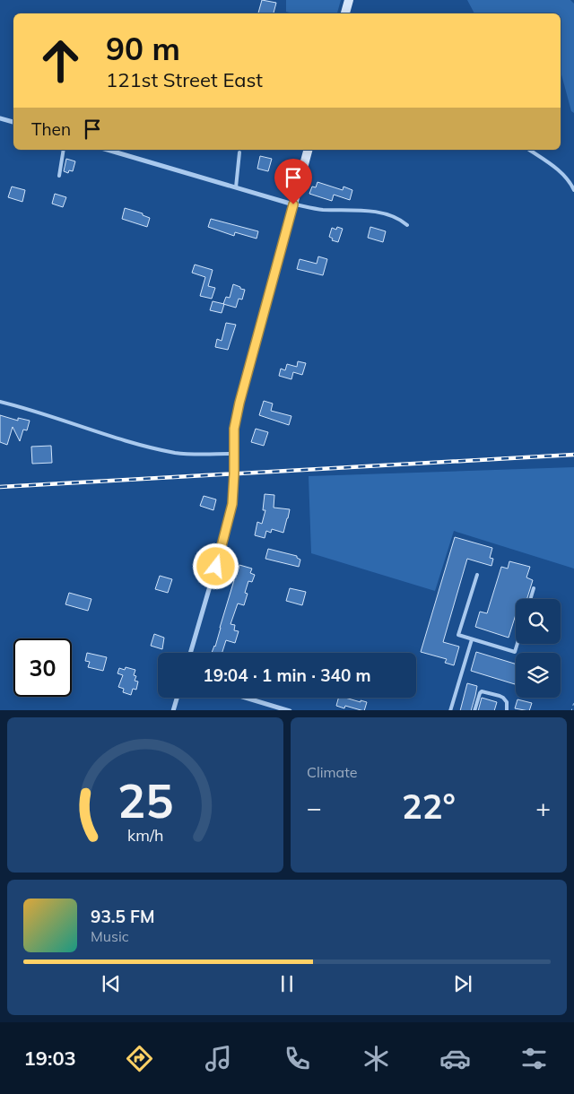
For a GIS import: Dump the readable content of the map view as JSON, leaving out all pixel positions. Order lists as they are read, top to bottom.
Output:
{
  "page": {
    "turn": ["90 m", "121st Street East"],
    "then": "Then",
    "limit": "30",
    "trip": "19:04 · 1 min · 340 m",
    "tile": "Climate",
    "heat": ["−", "22°", "+"],
    "song": ["93.5 FM", "Music"],
    "tabs": "19:03",
    "gauge": ["25", "km/h"]
  }
}
